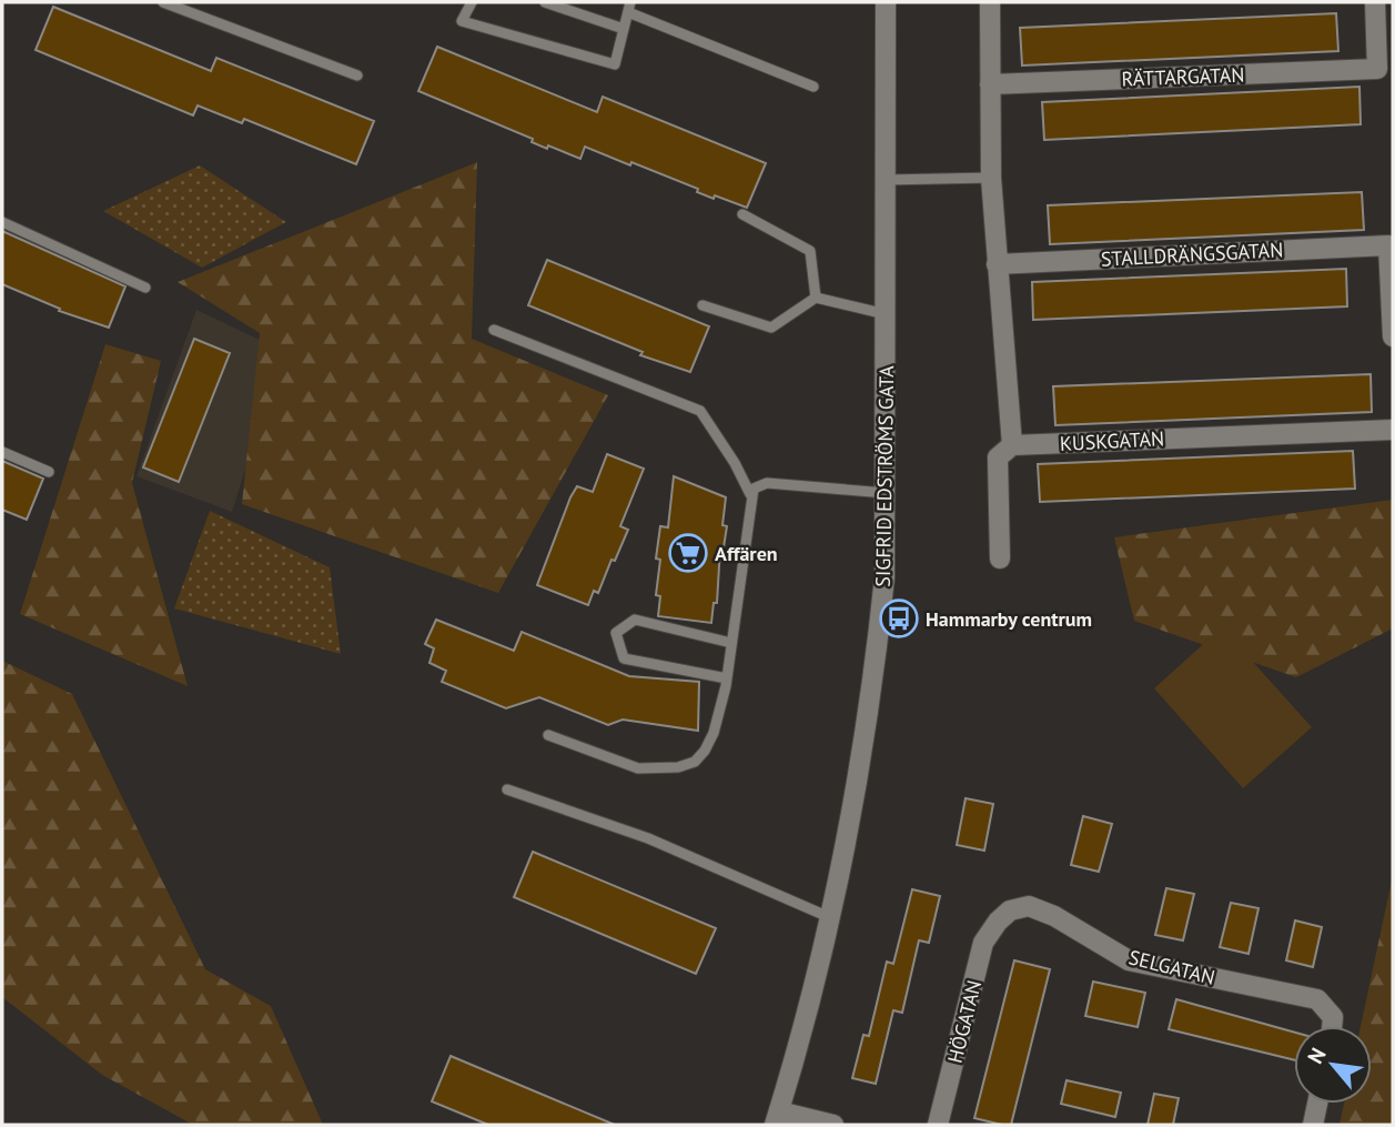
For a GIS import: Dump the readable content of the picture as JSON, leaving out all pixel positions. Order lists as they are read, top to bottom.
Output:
{
  "streets": {
    "street": [
      "RÄTTARGATAN",
      "STALLDRÄNGSGATAN",
      "KUSKGATAN",
      "SIGFRID EDSTRÖMS GATA",
      "SELGATAN",
      "HÖGATAN"
    ]
  },
  "crossings": [
    ["SELGATAN", "HÖGATAN"]
  ],
  "places": {
    "supermarket": ["Affären"],
    "bus stop": ["Hammarby centrum"]
  },
  "north": "top left"
}
